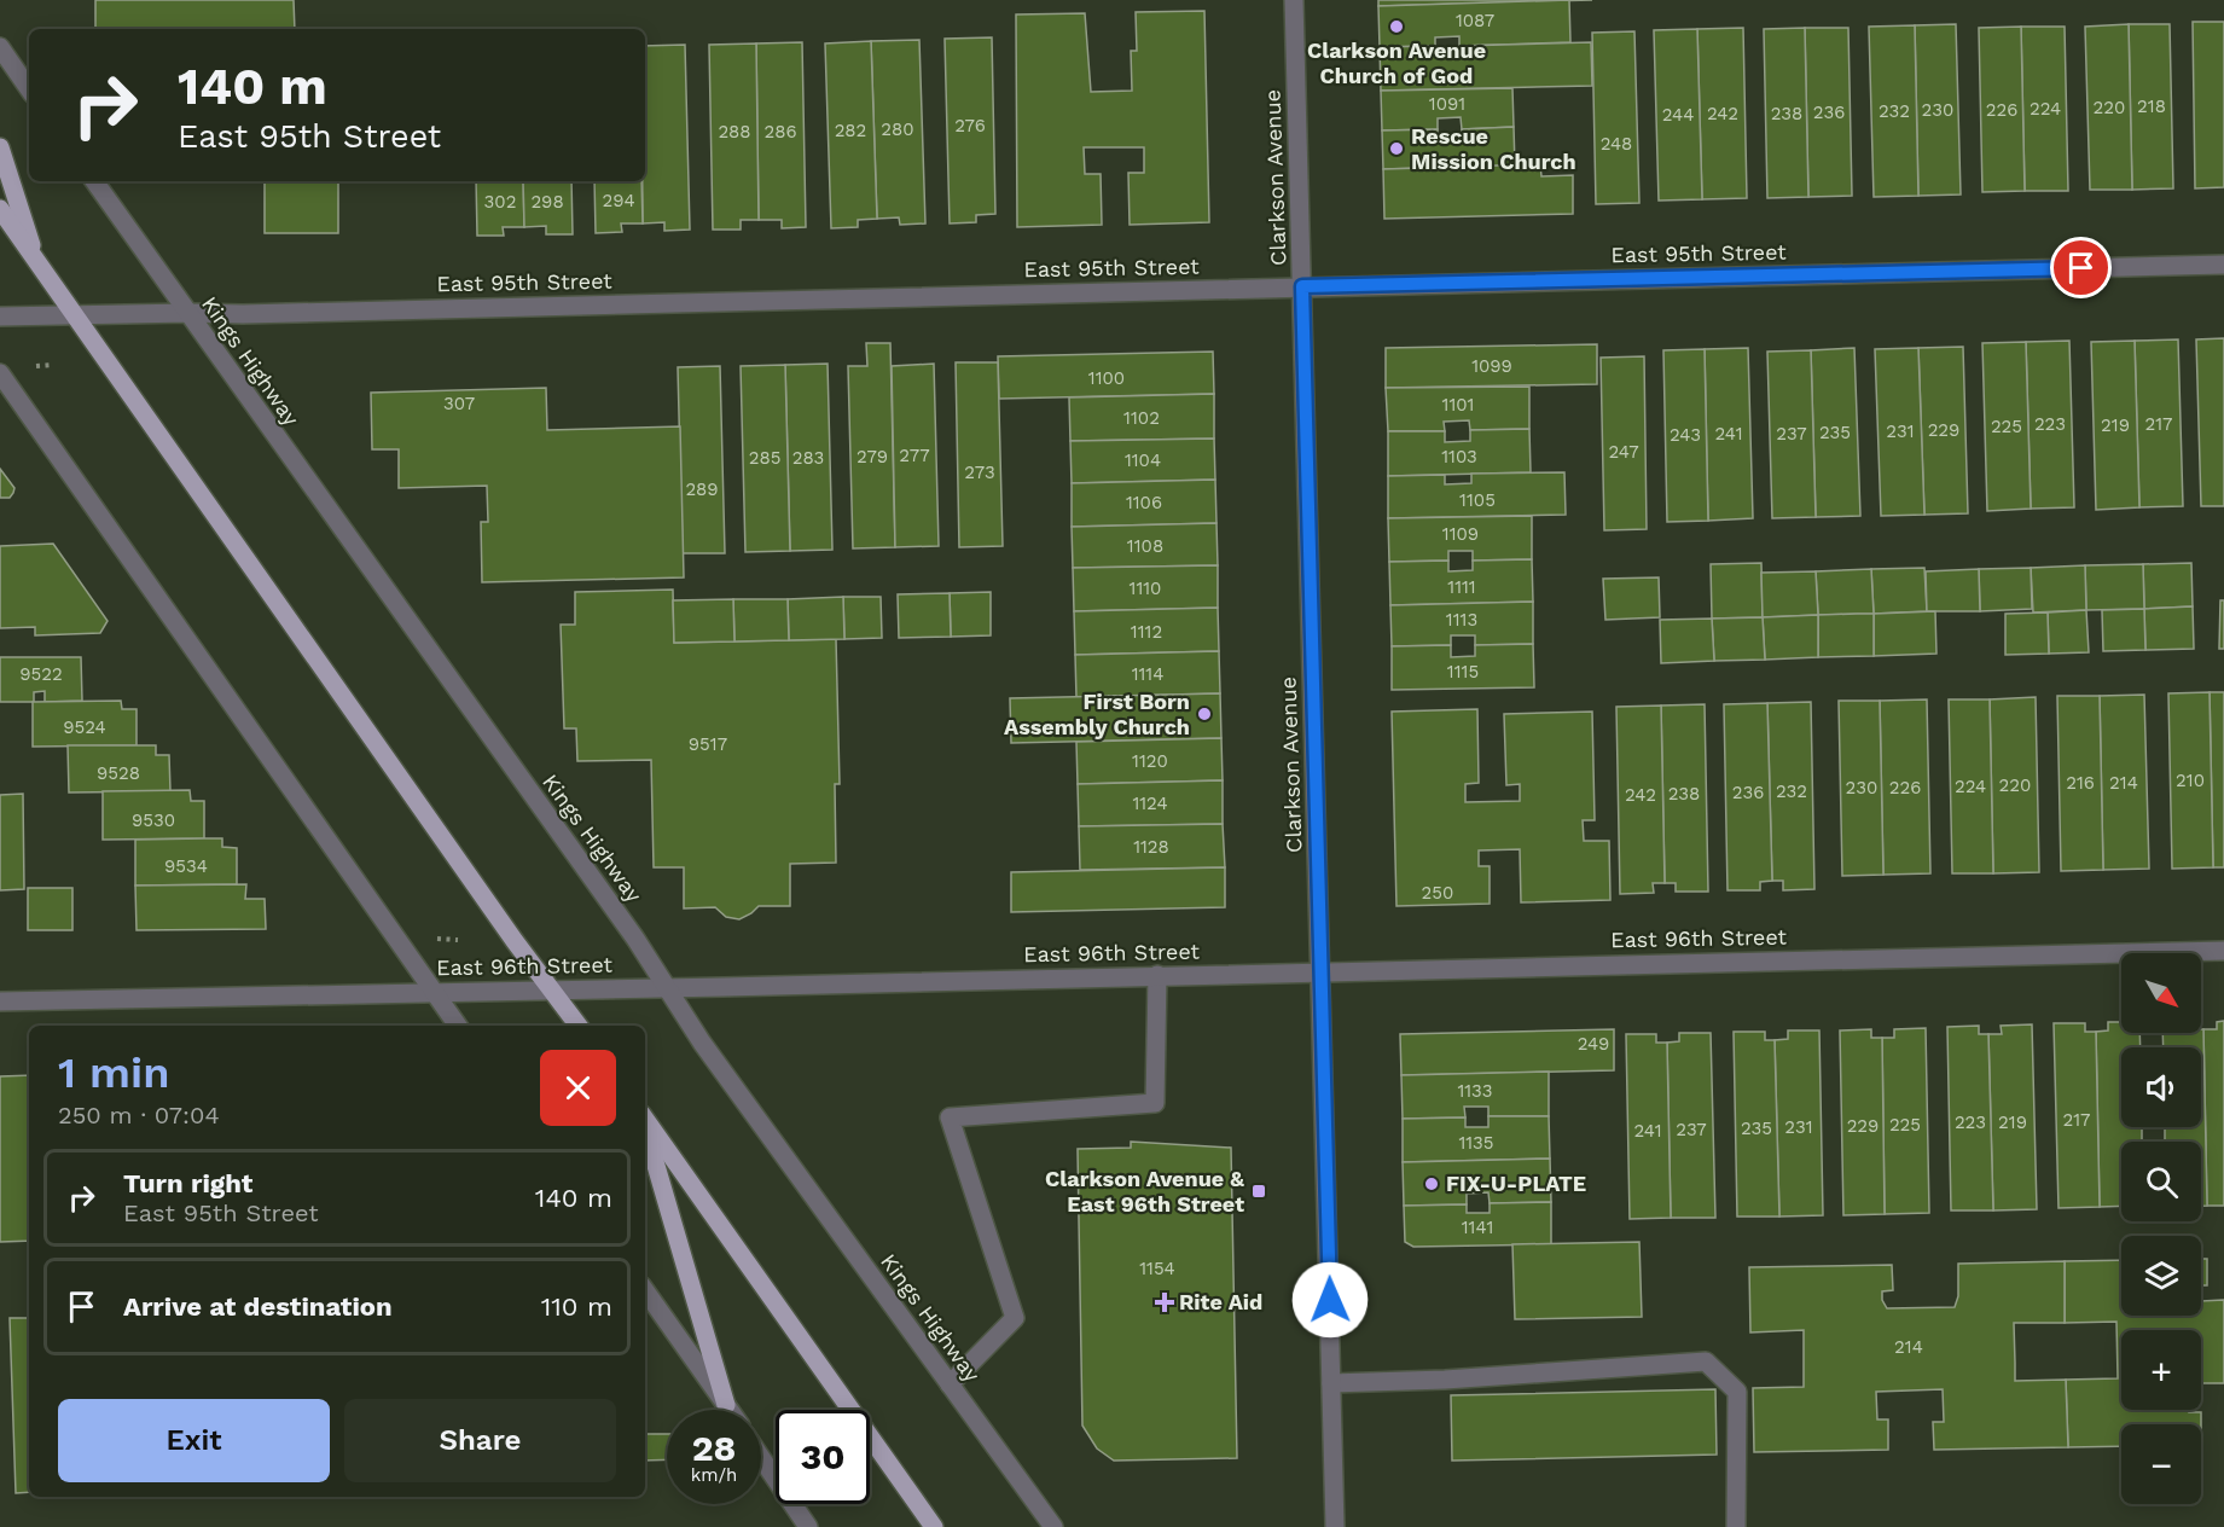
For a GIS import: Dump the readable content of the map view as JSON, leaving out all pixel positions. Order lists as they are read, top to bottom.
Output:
{
  "streets": {
    "street": [
      "Clarkson Avenue",
      "East 95th Street",
      "Kings Highway",
      "East 96th Street"
    ]
  },
  "crossings": [
    ["Clarkson Avenue", "East 95th Street"],
    ["Clarkson Avenue", "East 96th Street"],
    ["East 95th Street", "Kings Highway"],
    ["Kings Highway", "East 96th Street"]
  ],
  "places": {
    "other": [
      "Clarkson Avenue Church of God",
      "Rescue Mission Church",
      "First Born Assembly Church",
      "FIX-U-PLATE"
    ],
    "transit": ["Clarkson Avenue & East 96th Street"],
    "health": ["Rite Aid"]
  },
  "house_numbers": [
    "1087",
    "1091",
    "218",
    "220",
    "224",
    "230",
    "226",
    "232",
    "236",
    "242",
    "238",
    "244",
    "276",
    "280",
    "282",
    "288",
    "286",
    "248",
    "294",
    "302",
    "298",
    "1099",
    "1100",
    "307",
    "1101",
    "1102",
    "223",
    "217",
    "219",
    "225",
    "229",
    "231",
    "235",
    "241",
    "237",
    "243",
    "247",
    "277",
    "279",
    "1103",
    "285",
    "283",
    "1104",
    "273",
    "289",
    "1105",
    "1106",
    "1109",
    "1108",
    "1111",
    "1110",
    "1113",
    "1112",
    "1115",
    "9522",
    "1114",
    "9524",
    "9517",
    "1120",
    "9528",
    "210",
    "216",
    "214",
    "220",
    "224",
    "230",
    "226",
    "232",
    "236",
    "238",
    "242",
    "1124",
    "9530",
    "1128",
    "9534",
    "250",
    "249",
    "1133",
    "217",
    "223",
    "219",
    "225",
    "229",
    "231",
    "235",
    "237",
    "241",
    "1135",
    "1141",
    "1154",
    "214"
  ],
  "north": "bottom right",
  "page": {
    "turn": ["140 m", "East 95th Street"],
    "map_buttons": ["+", "−"],
    "heading": ["1 min", "250 m · 07:04"],
    "list": [
      {
        "name": "Turn right",
        "note": "East 95th Street",
        "value": "140 m"
      },
      {
        "name": "Arrive at destination",
        "value": "110 m"
      }
    ],
    "buttons": ["Exit", "Share"],
    "speed": "28 km/h",
    "limit": "30"
  }
}
